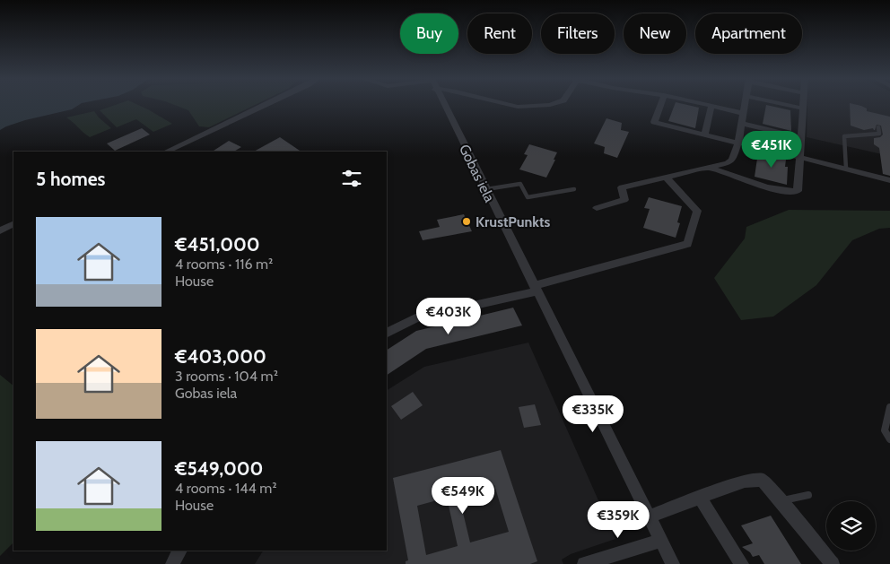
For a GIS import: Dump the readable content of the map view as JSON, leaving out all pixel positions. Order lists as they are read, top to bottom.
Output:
{
  "streets": {
    "street": ["Gobas iela"]
  },
  "places": ["KrustPunkts"],
  "page": {
    "chip": [
      "Buy",
      "Rent",
      "Filters",
      "New",
      "Apartment"
    ],
    "price": [
      "€451K",
      "€403K",
      "€335K",
      "€549K",
      "€359K"
    ],
    "heading": "5 homes",
    "list": [
      {
        "name": "€451,000",
        "note": "4 rooms · 116 m² · House"
      },
      {
        "name": "€403,000",
        "note": "3 rooms · 104 m² · Gobas iela"
      },
      {
        "name": "€549,000",
        "note": "4 rooms · 144 m² · House"
      }
    ]
  }
}
